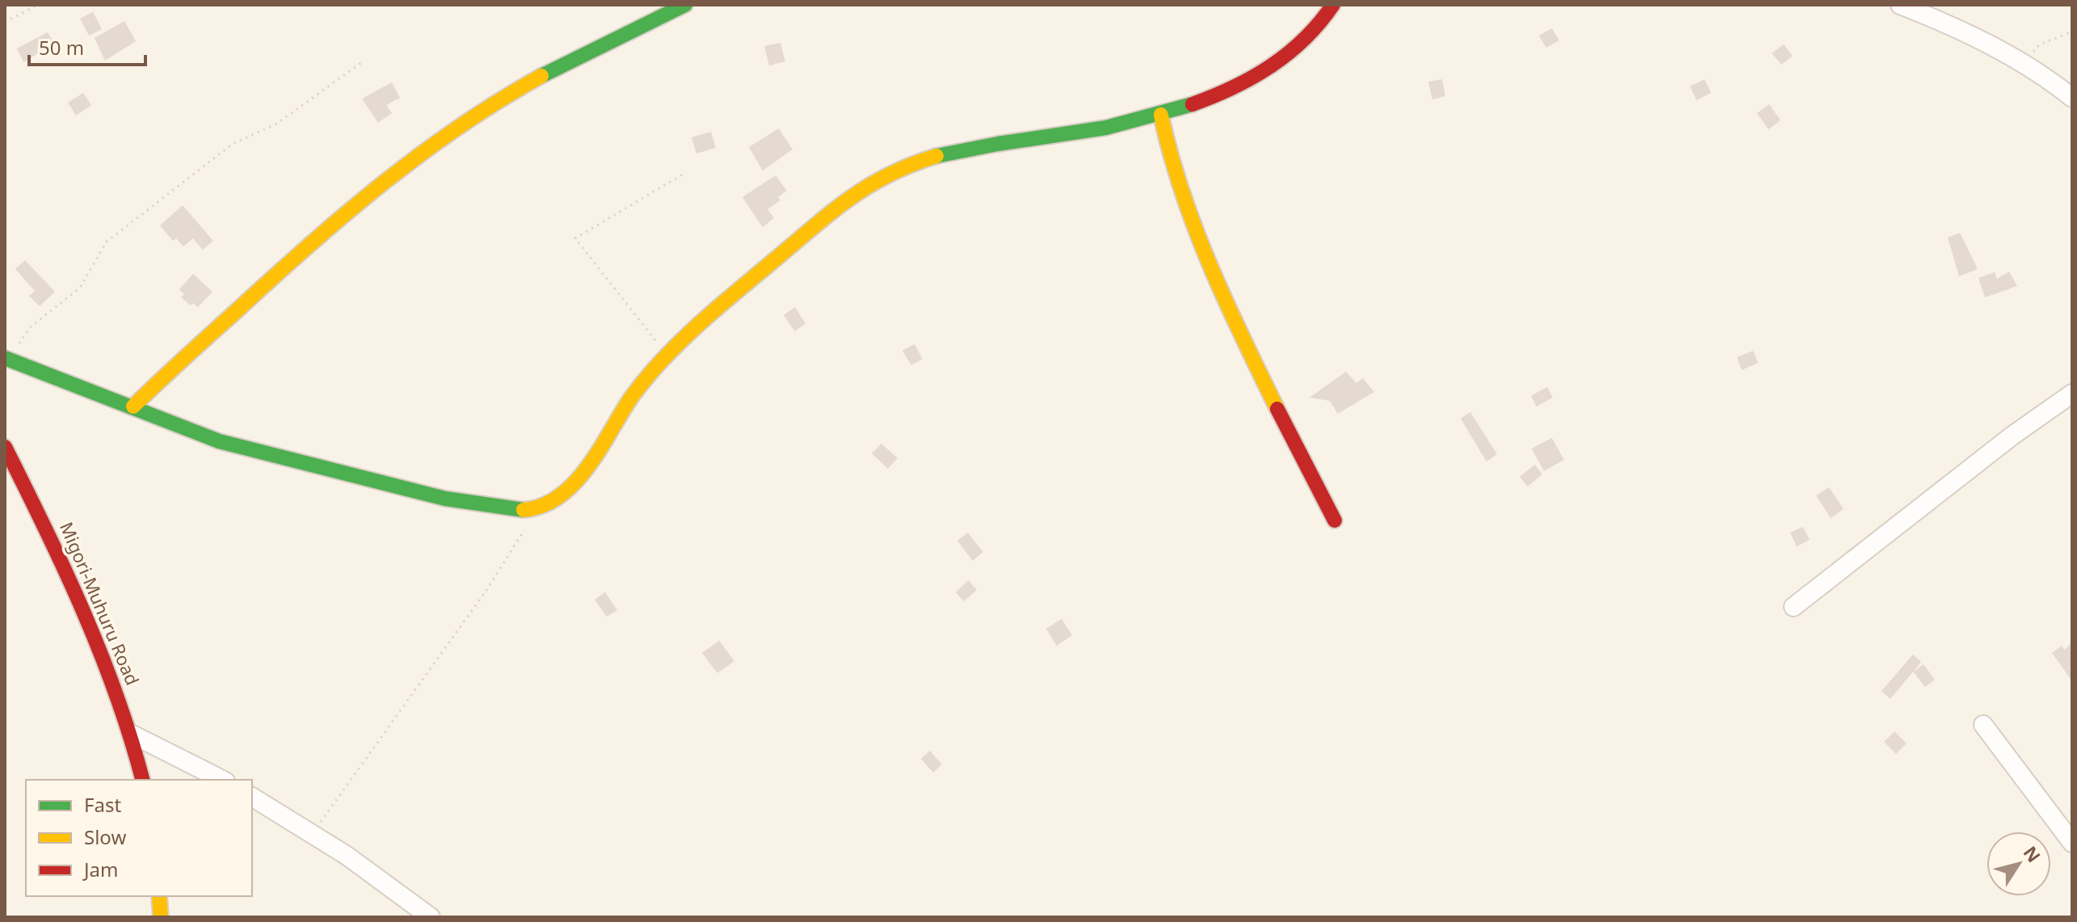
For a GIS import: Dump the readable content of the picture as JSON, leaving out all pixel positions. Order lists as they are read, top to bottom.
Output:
{
  "streets": {
    "main road": ["Migori-Muhuru Road"]
  },
  "legend": ["Fast", "Slow", "Jam"],
  "scale_bar": "50 m",
  "north": "top right"
}
